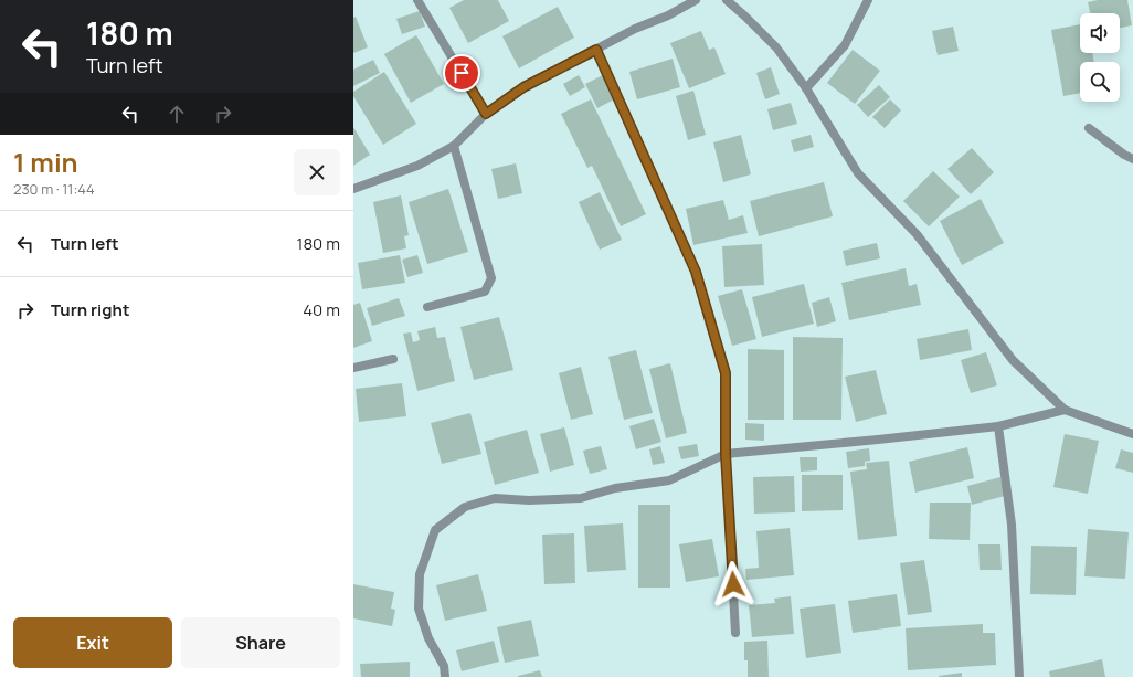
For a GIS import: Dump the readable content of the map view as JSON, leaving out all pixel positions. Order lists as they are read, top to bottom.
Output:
{
  "page": {
    "turn": ["180 m", "Turn left"],
    "heading": ["1 min", "230 m · 11:44"],
    "list": [
      {
        "name": "Turn left",
        "value": "180 m"
      },
      {
        "name": "Turn right",
        "value": "40 m"
      }
    ],
    "buttons": ["Exit", "Share"]
  }
}
